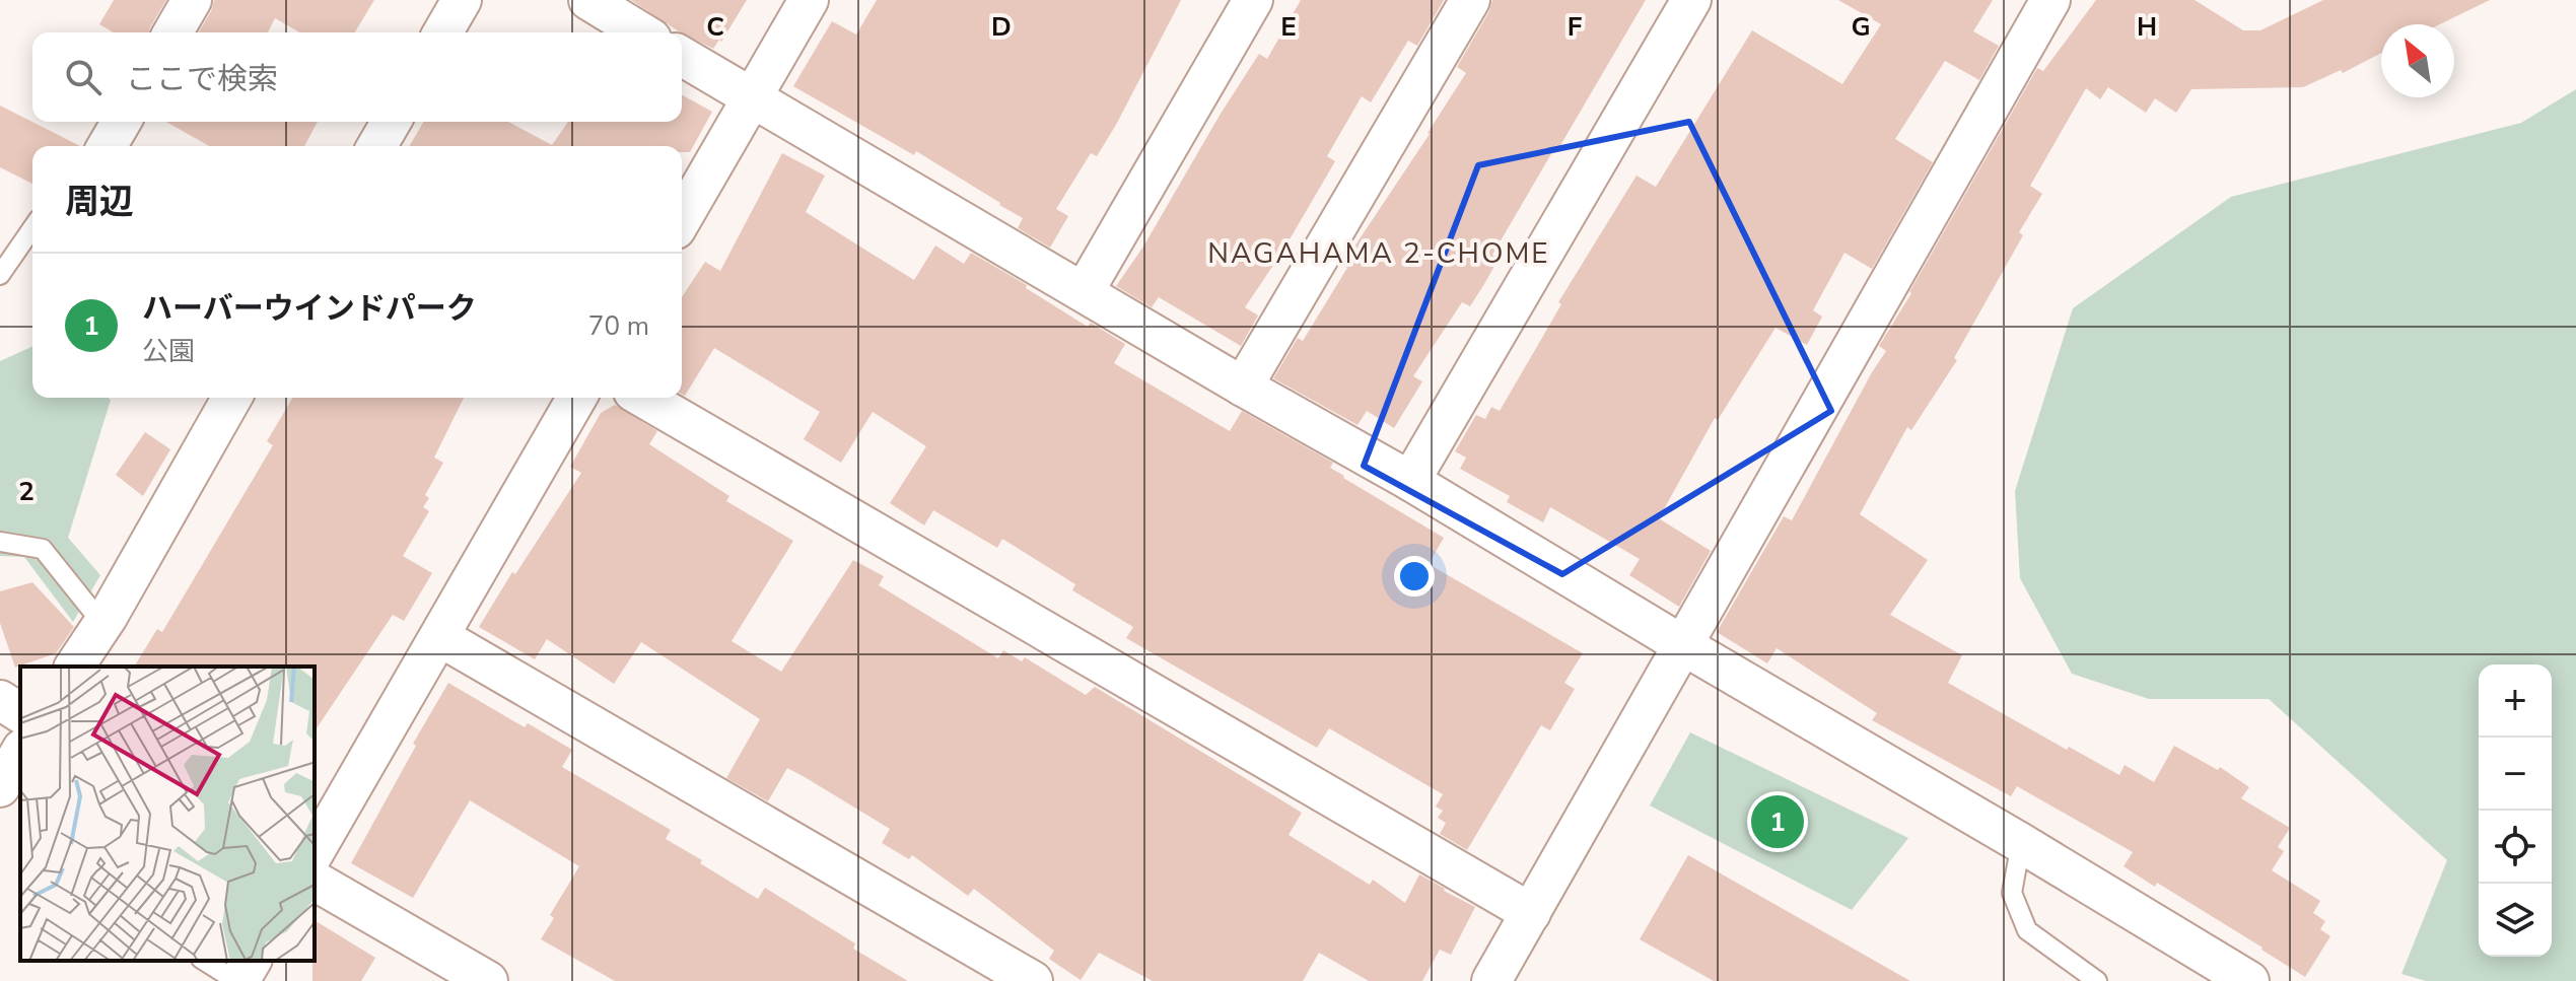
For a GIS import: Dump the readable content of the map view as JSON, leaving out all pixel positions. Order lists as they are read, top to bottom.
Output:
{
  "districts": ["NAGAHAMA 2-CHOME"],
  "north": "top left",
  "page": {
    "search": "ここで検索",
    "heading": "周辺",
    "list": [
      {
        "mark": "1",
        "name": "ハーバーウインドパーク",
        "note": "公園",
        "value": "70 m"
      }
    ],
    "map_buttons": ["+", "−"],
    "pins": "1"
  },
  "grid": {
    "columns": [
      "C",
      "D",
      "E",
      "F",
      "G",
      "H"
    ],
    "rows": ["2"]
  }
}
